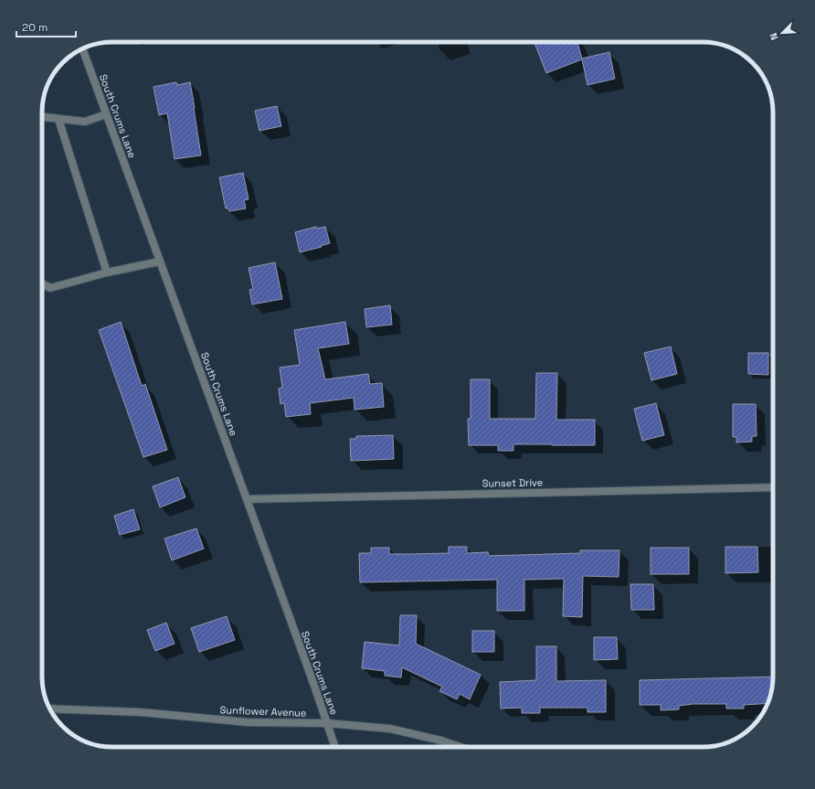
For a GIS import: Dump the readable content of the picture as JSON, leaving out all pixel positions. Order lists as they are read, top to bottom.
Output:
{
  "streets": {
    "street": ["South Crums Lane", "Sunset Drive", "Sunflower Avenue"]
  },
  "crossings": [
    ["South Crums Lane", "Sunset Drive"],
    ["South Crums Lane", "Sunflower Avenue"]
  ],
  "scale_bar": "20 m",
  "north": "bottom left"
}
